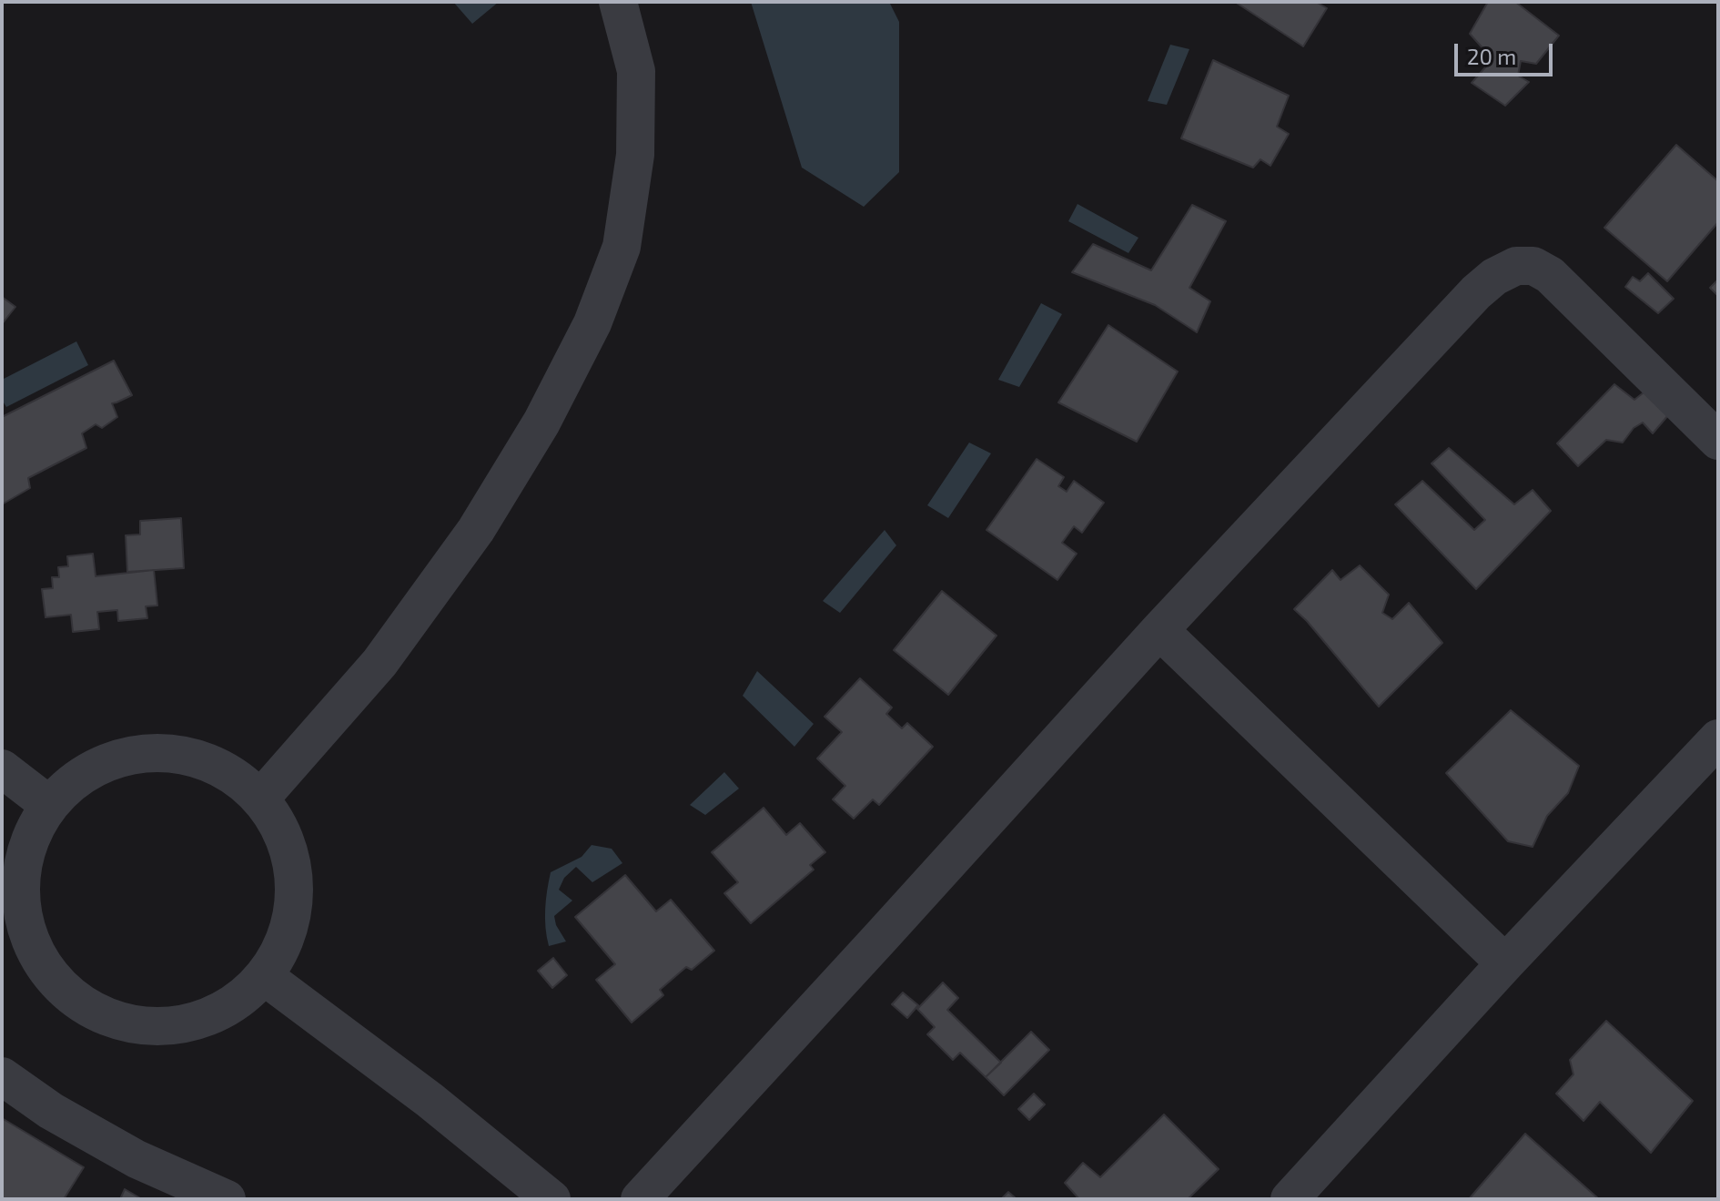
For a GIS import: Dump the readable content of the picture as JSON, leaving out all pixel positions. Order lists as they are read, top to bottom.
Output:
{
  "scale_bar": "20 m"
}
